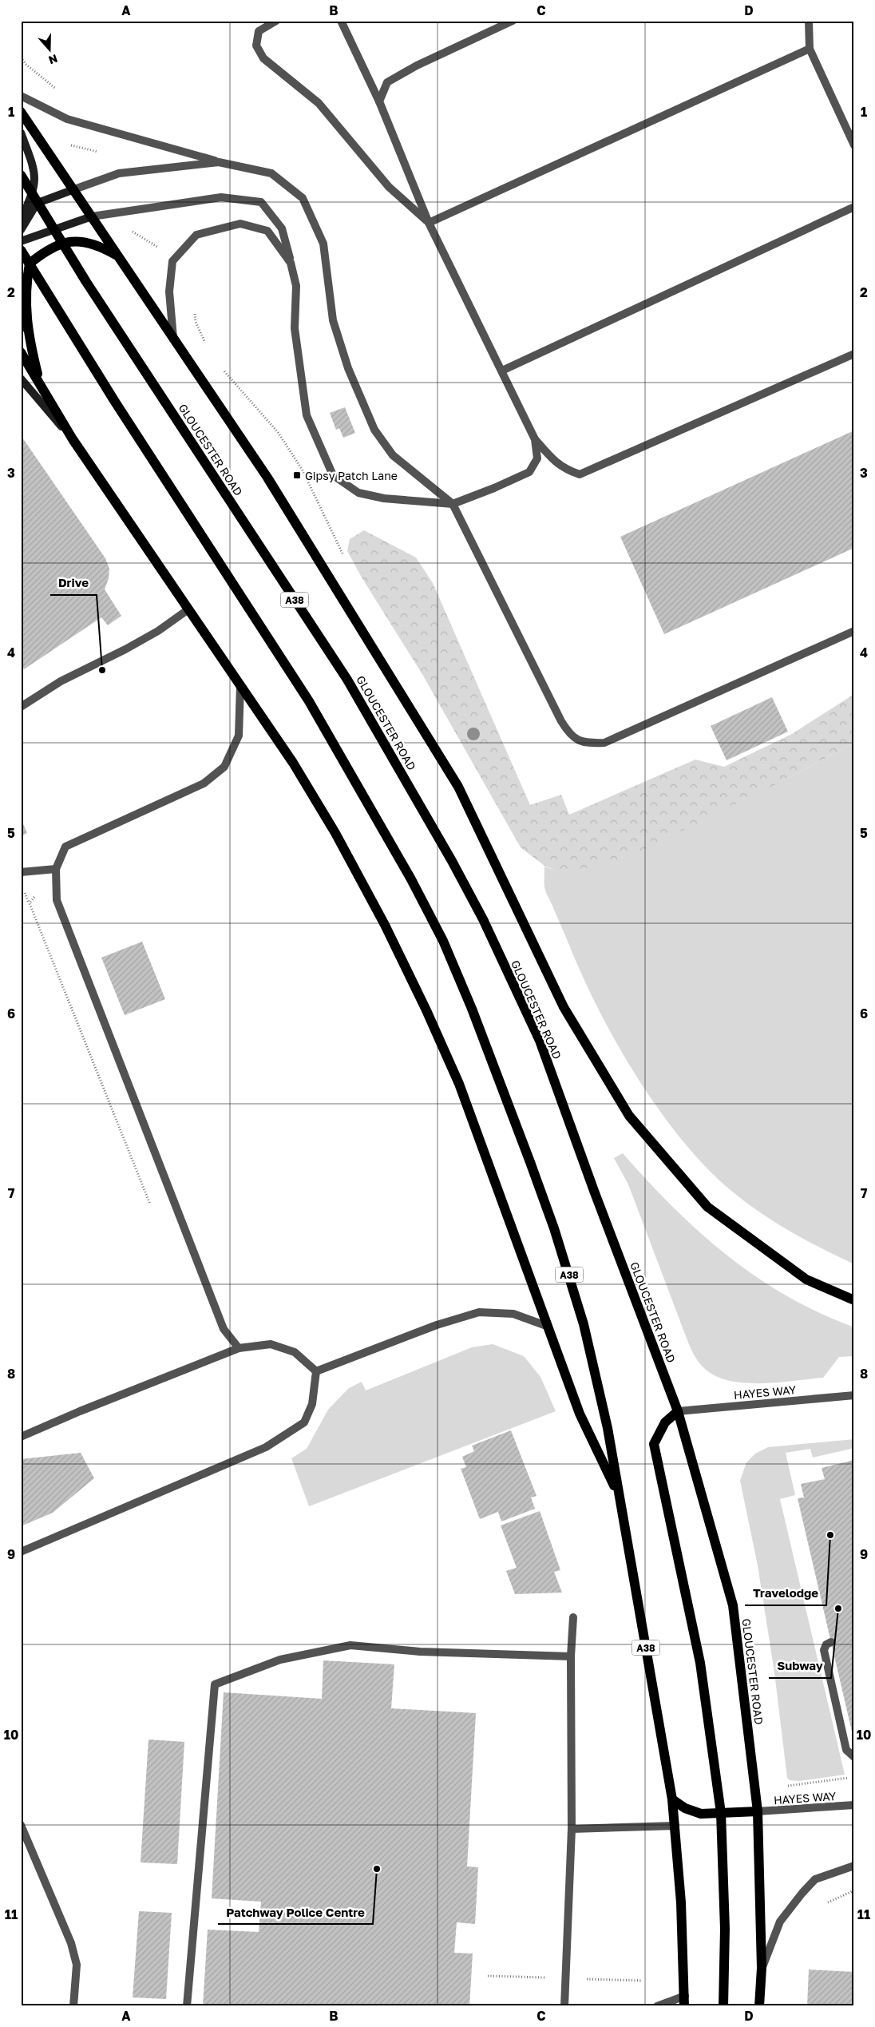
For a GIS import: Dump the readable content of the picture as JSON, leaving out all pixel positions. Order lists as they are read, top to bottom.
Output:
{
  "streets": {
    "main road": ["GLOUCESTER ROAD", "A38"],
    "street": ["HAYES WAY"]
  },
  "crossings": [
    ["GLOUCESTER ROAD", "HAYES WAY"]
  ],
  "places": {
    "transit": ["Gipsy Patch Lane"],
    "other": [
      "Drive",
      "Travelodge",
      "Subway",
      "Patchway Police Centre"
    ]
  },
  "north": "bottom",
  "grid": {
    "columns": [
      "A",
      "B",
      "C",
      "D"
    ],
    "rows": [
      "1",
      "2",
      "3",
      "4",
      "5",
      "6",
      "7",
      "8",
      "9",
      "10",
      "11"
    ]
  }
}
